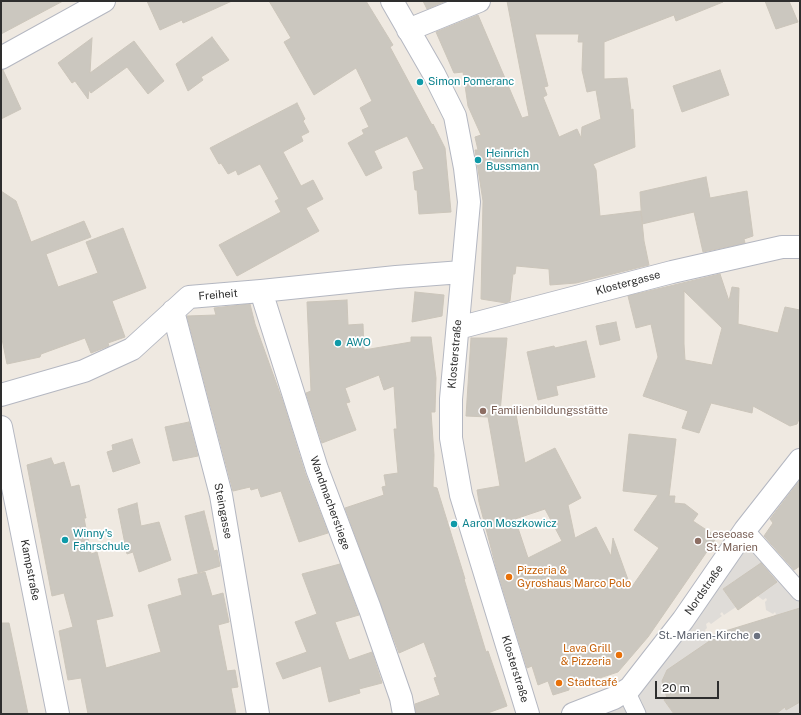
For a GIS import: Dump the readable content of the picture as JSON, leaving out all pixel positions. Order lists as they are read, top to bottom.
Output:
{
  "streets": {
    "street": [
      "Klostergasse",
      "Freiheit",
      "Klosterstraße",
      "Wandmacherstiege",
      "Steingasse",
      "Kampstraße",
      "Nordstraße"
    ]
  },
  "crossings": [
    ["Klostergasse", "Klosterstraße"],
    ["Freiheit", "Klosterstraße"],
    ["Freiheit", "Wandmacherstiege"],
    ["Freiheit", "Steingasse"]
  ],
  "places": [
    "Simon Pomeranc",
    "Heinrich Bussmann",
    "AWO",
    "Familienbildungsstätte",
    "Aaron Moszkowicz",
    "Winny's Fahrschule",
    "Leseoase St. Marien",
    "Pizzeria & Gyroshaus Marco Polo",
    "St.-Marien-Kirche",
    "Lava Grill & Pizzeria",
    "Stadtcafé"
  ],
  "scale_bar": "20 m"
}
